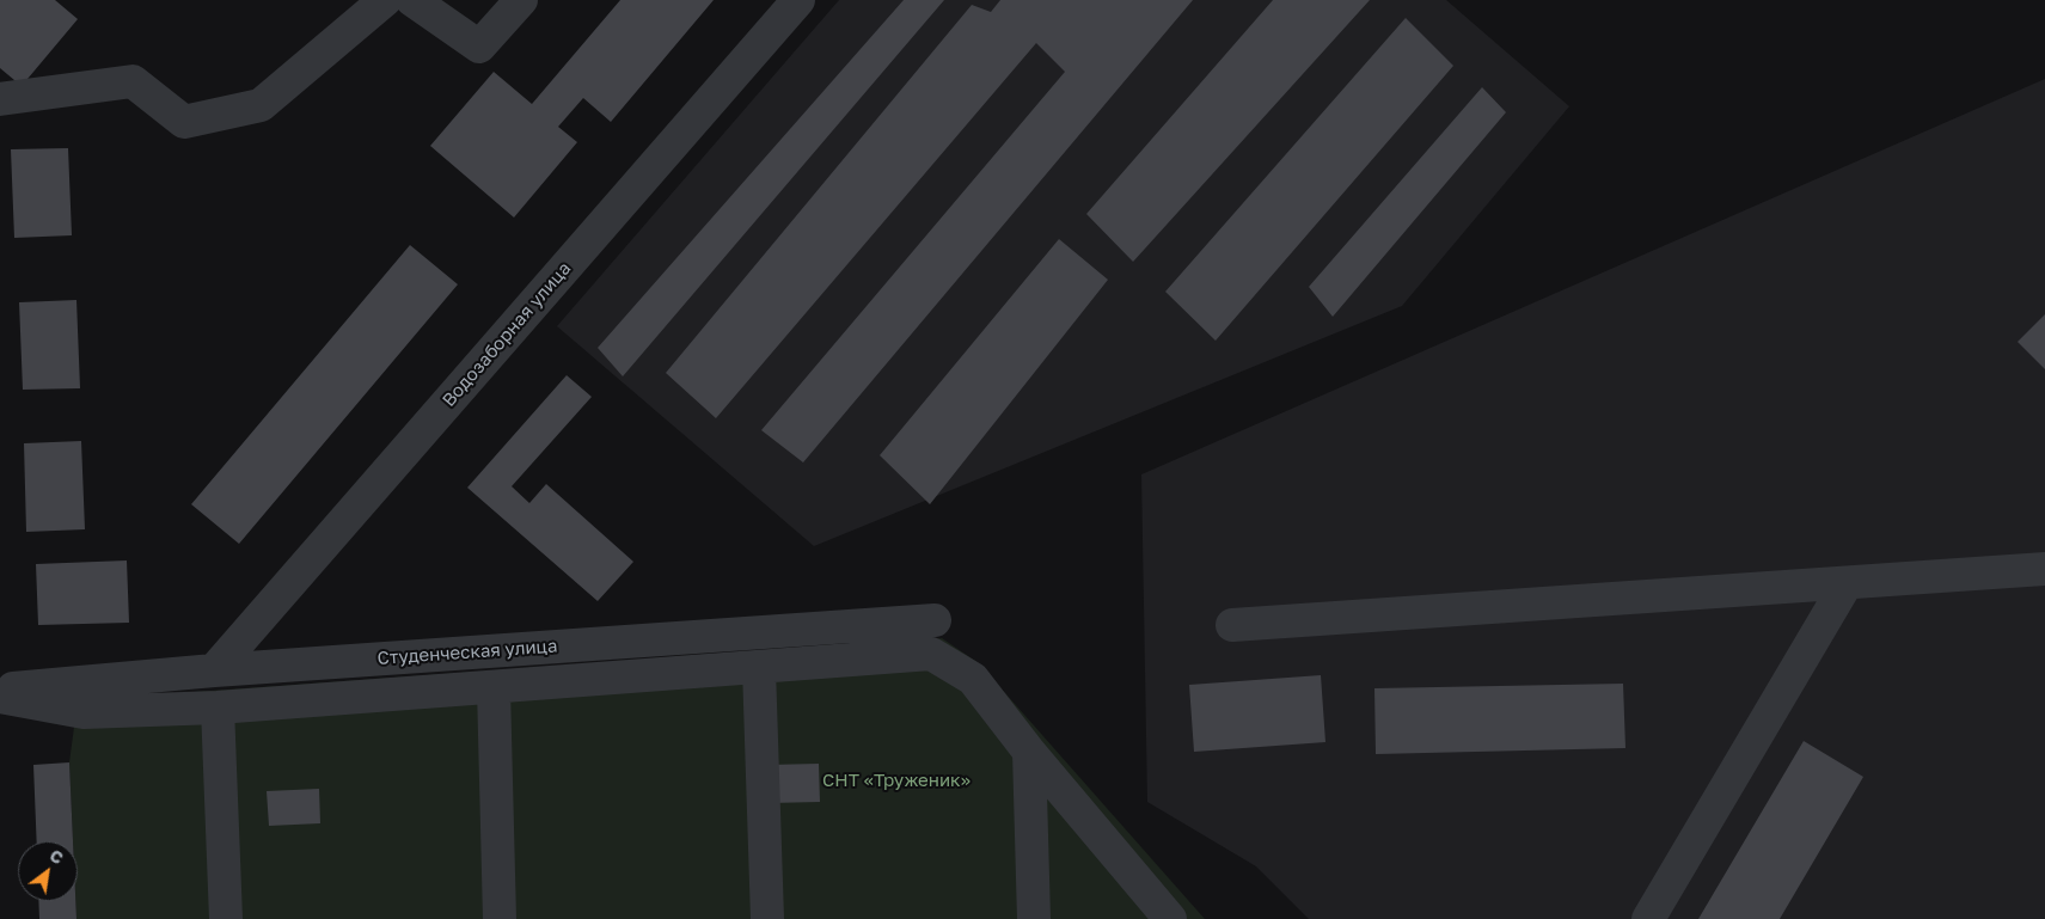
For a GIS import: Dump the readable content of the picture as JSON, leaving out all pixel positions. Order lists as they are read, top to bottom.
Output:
{
  "streets": {
    "street": ["Водозаборная улица", "Студенческая улица"]
  },
  "crossings": [
    ["Водозаборная улица", "Студенческая улица"]
  ],
  "parks": ["СНТ «Труженик»"],
  "north": "top right"
}
